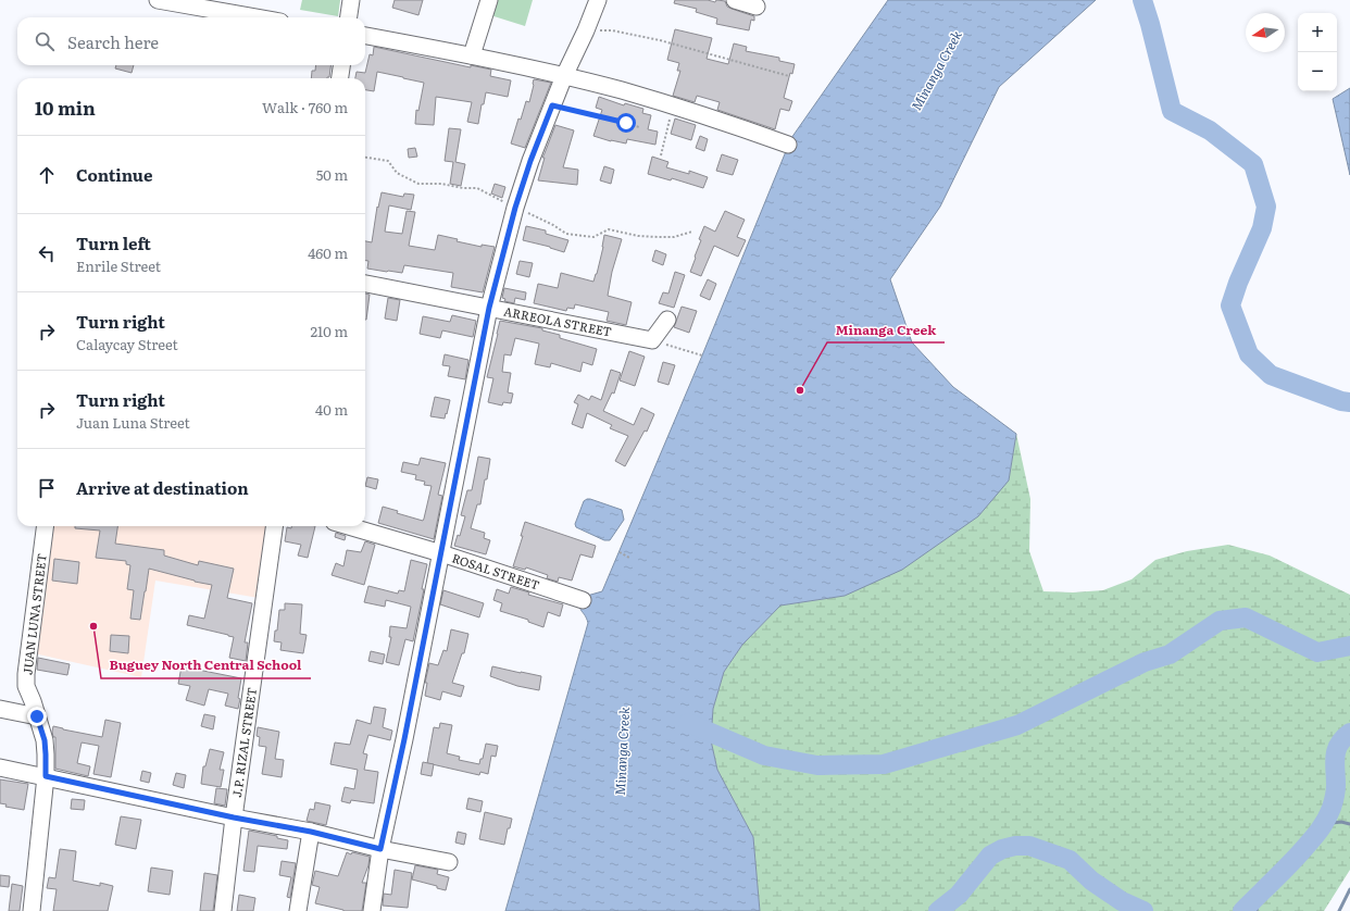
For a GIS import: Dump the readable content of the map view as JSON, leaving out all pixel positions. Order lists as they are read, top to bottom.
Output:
{
  "streets": {
    "street": [
      "ARREOLA STREET",
      "ROSAL STREET",
      "JUAN LUNA STREET",
      "J.P. RIZAL STREET"
    ]
  },
  "water": ["Minanga Creek"],
  "places": ["Minanga Creek", "Buguey North Central School"],
  "north": "left",
  "page": {
    "map_buttons": ["+", "−"],
    "search": "Search here",
    "heading": ["10 min", "Walk · 760 m"],
    "list": [
      ["Continue", "50 m"],
      ["Turn left", "Enrile Street", "460 m"],
      ["Turn right", "Calaycay Street", "210 m"],
      ["Turn right", "Juan Luna Street", "40 m"],
      "Arrive at destination"
    ]
  }
}
